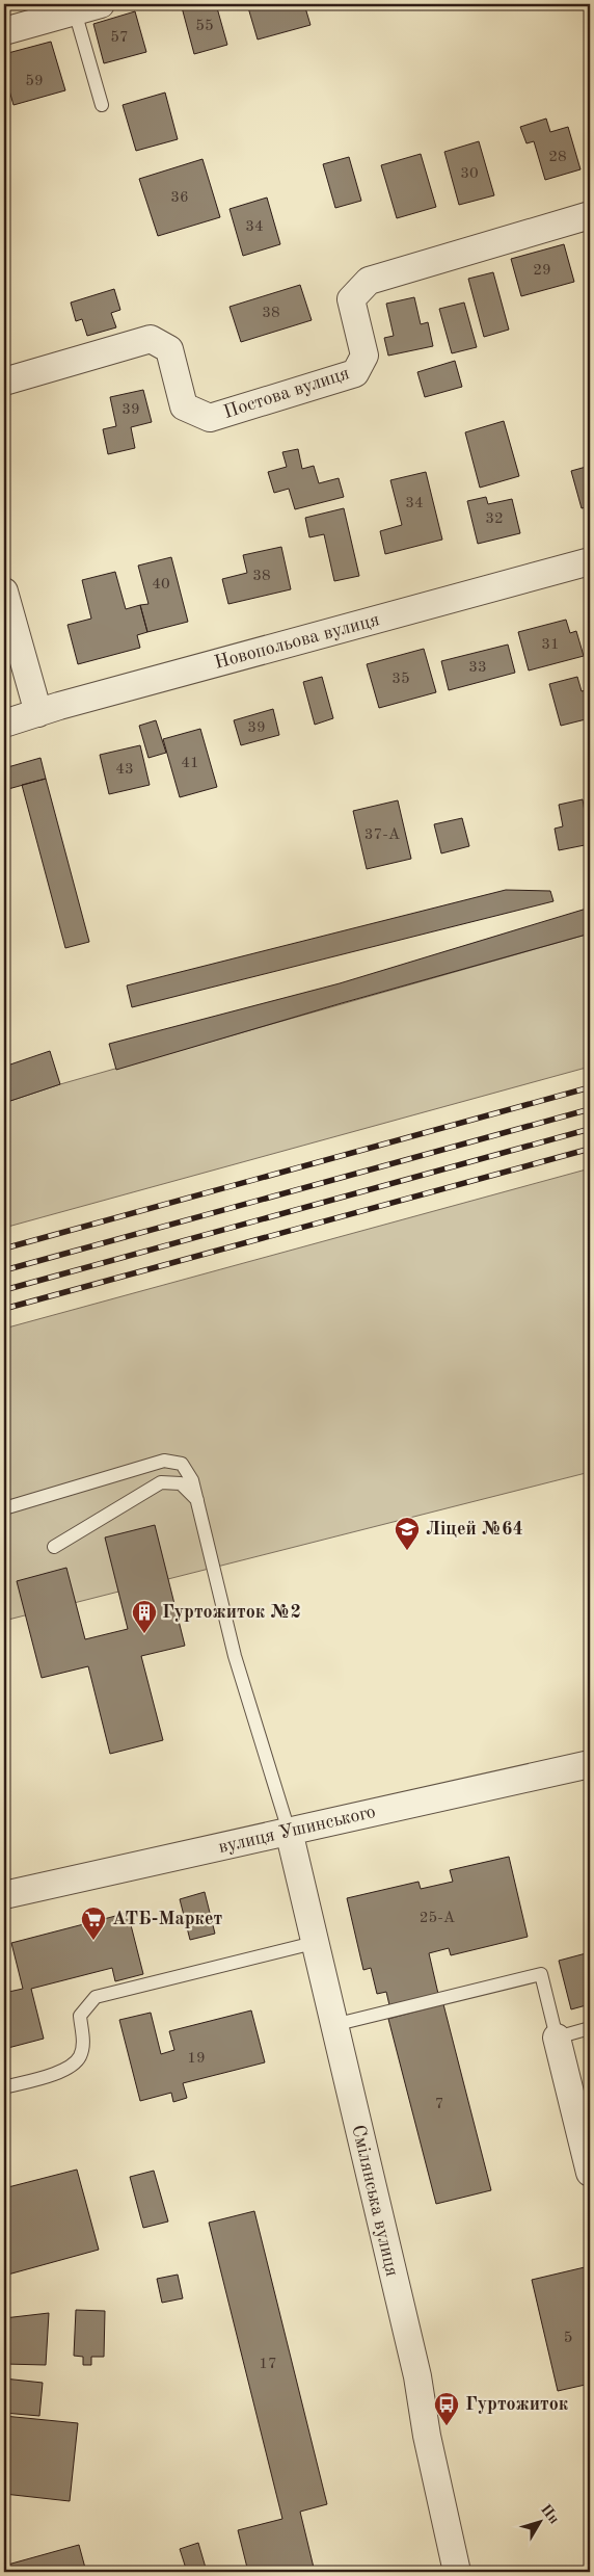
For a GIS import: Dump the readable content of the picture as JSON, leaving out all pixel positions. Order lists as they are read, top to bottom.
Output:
{
  "streets": {
    "street": [
      "Постова вулиця",
      "Новопольова вулиця",
      "вулиця Ушинського",
      "Смілянська вулиця"
    ]
  },
  "crossings": [
    ["вулиця Ушинського", "Смілянська вулиця"]
  ],
  "places": {
    "school or university": ["Ліцей №64"],
    "building": ["Гуртожиток №2"],
    "supermarket": ["АТБ-Маркет"],
    "bus stop": ["Гуртожиток"]
  },
  "house_numbers": [
    "55",
    "57",
    "59",
    "28",
    "30",
    "36",
    "34",
    "29",
    "38",
    "39",
    "34",
    "32",
    "38",
    "40",
    "31",
    "33",
    "35",
    "39",
    "41",
    "43",
    "37-А",
    "25-А",
    "19",
    "7",
    "5",
    "17"
  ],
  "north": "top right"
}
